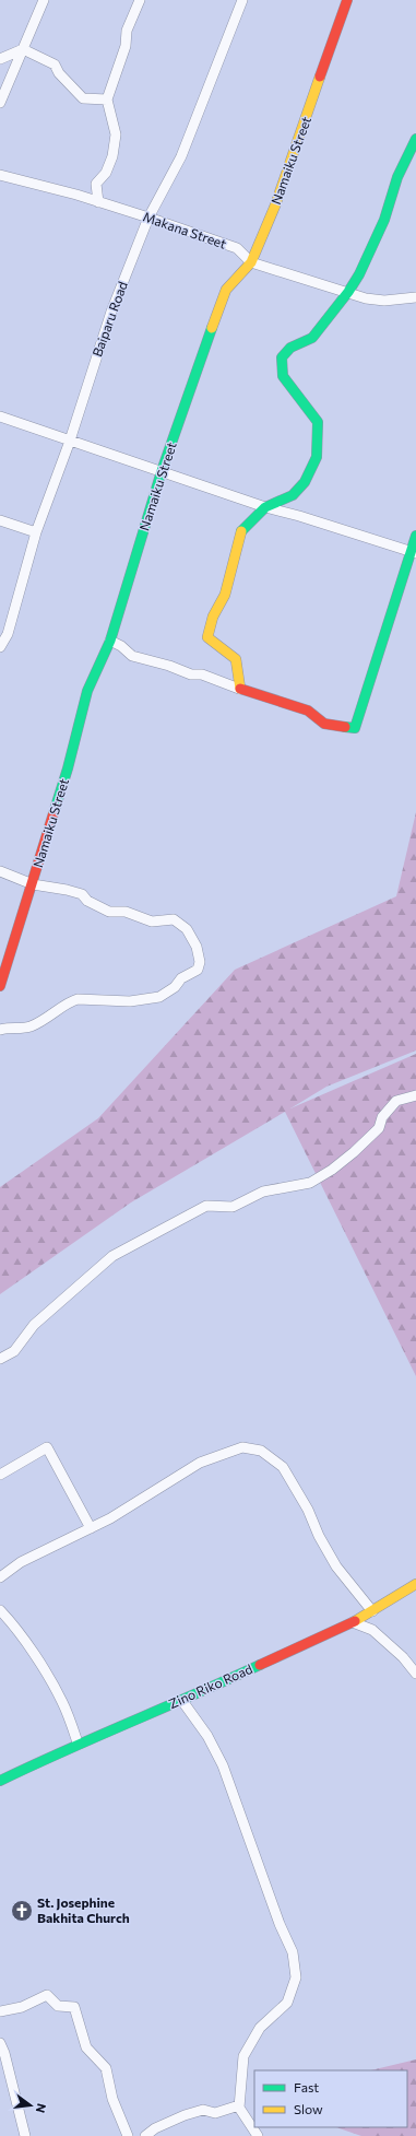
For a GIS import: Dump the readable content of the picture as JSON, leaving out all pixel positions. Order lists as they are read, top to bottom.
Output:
{
  "streets": {
    "street": [
      "Namaiku Street",
      "Makana Street",
      "Baiparu Road",
      "Zino Riko Road"
    ]
  },
  "crossings": [
    ["Namaiku Street", "Makana Street"],
    ["Makana Street", "Baiparu Road"]
  ],
  "places": {
    "church": ["St. Josephine Bakhita Church"]
  },
  "legend": ["Fast", "Slow"],
  "north": "right"
}
